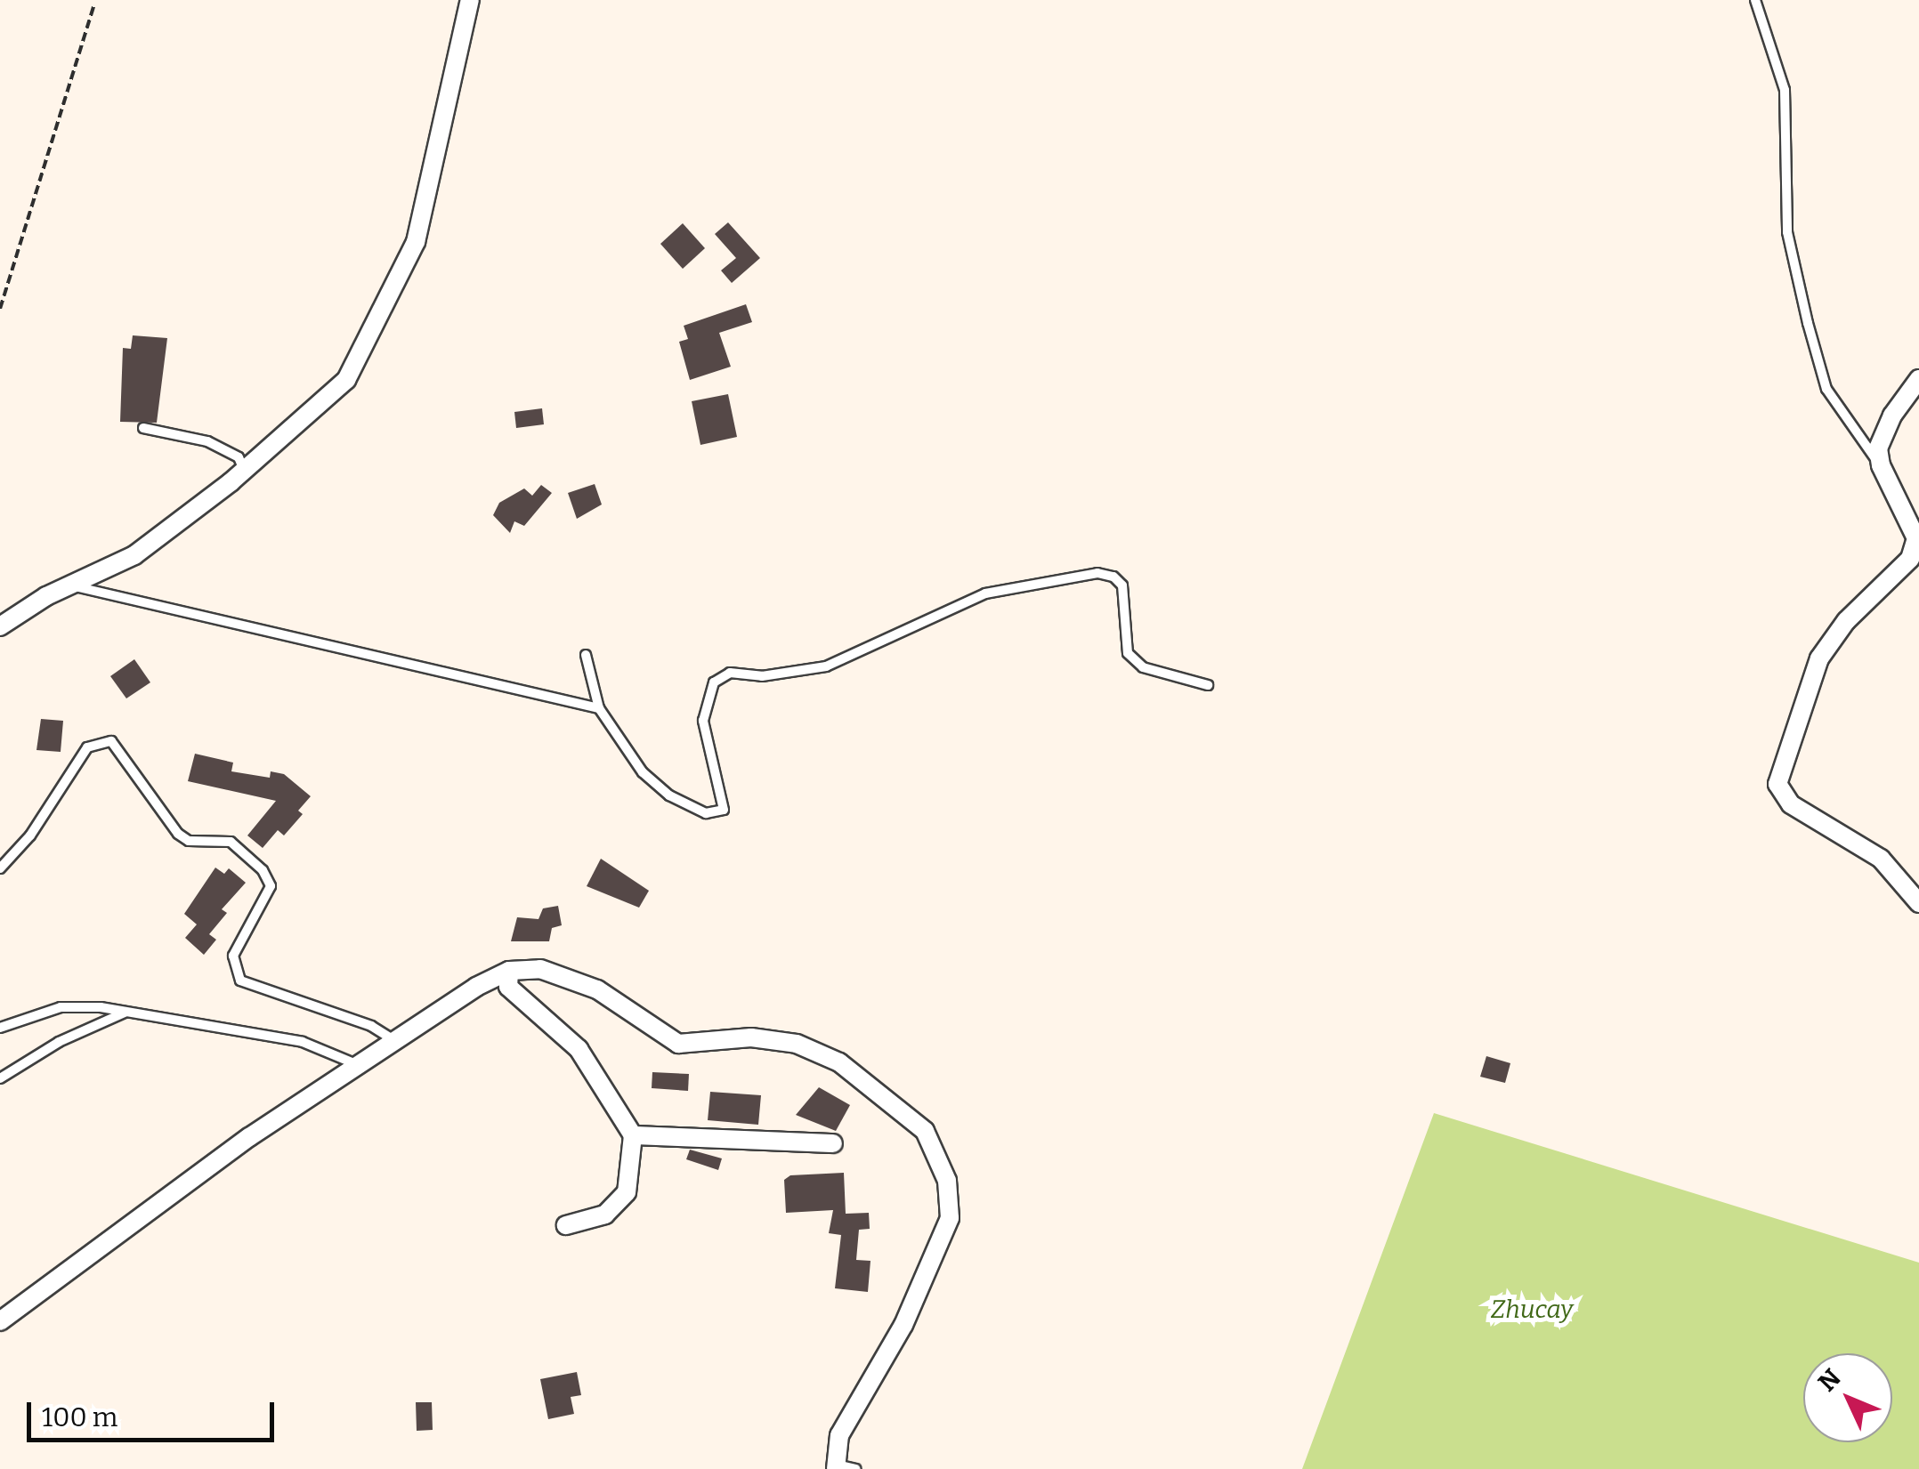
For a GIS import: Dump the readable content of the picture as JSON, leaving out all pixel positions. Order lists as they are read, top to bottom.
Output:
{
  "parks": ["Zhucay"],
  "scale_bar": "100 m",
  "north": "top left"
}
